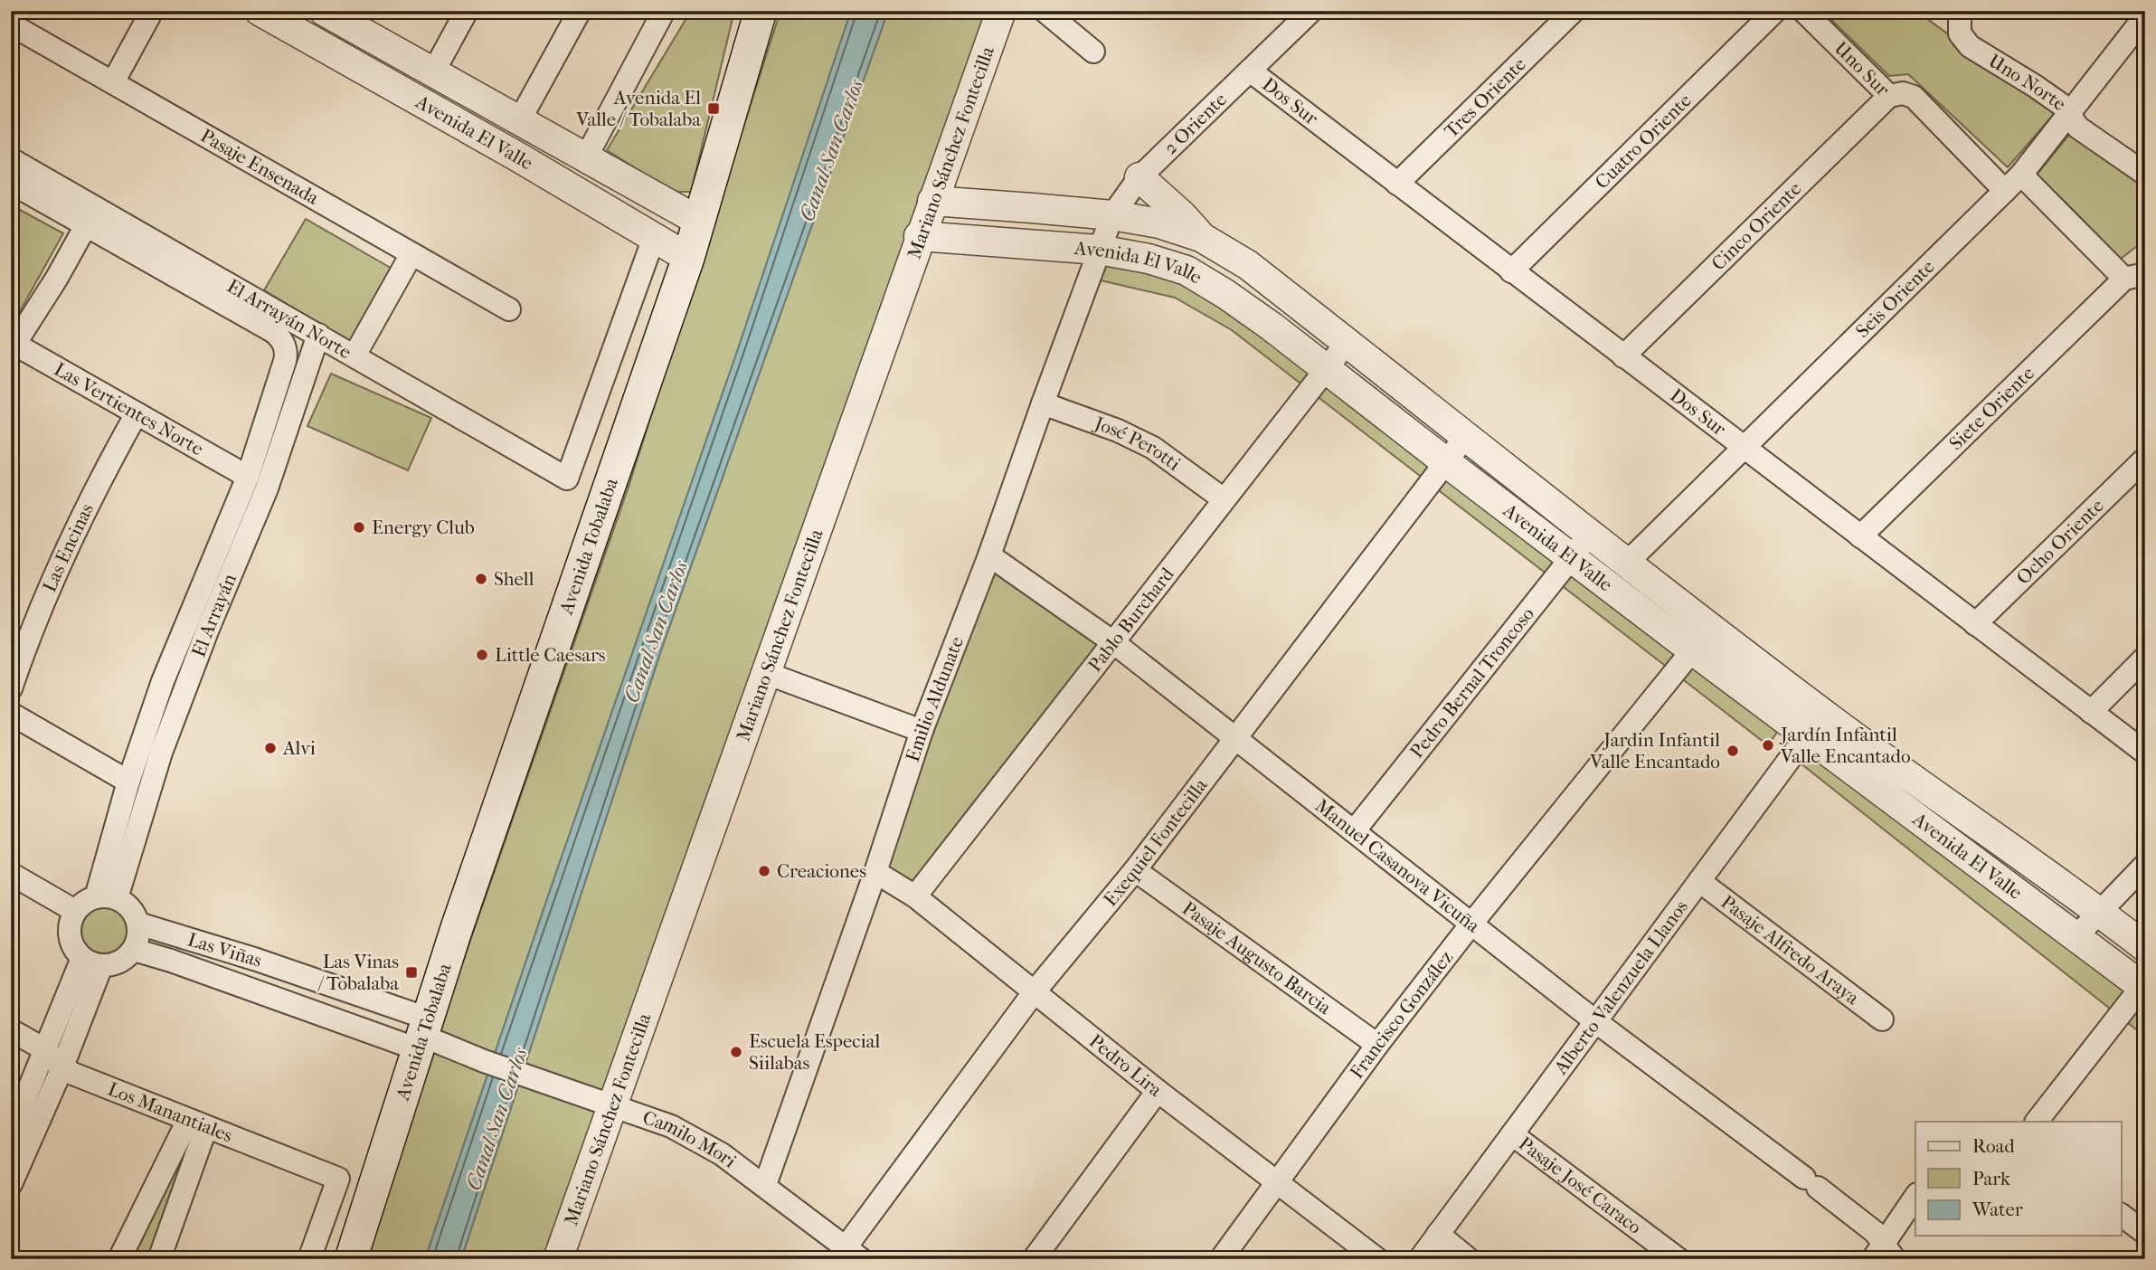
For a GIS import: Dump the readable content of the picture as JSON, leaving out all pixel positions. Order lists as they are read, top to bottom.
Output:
{
  "streets": {
    "main road": ["Avenida Tobalaba"],
    "street": [
      "Uno Sur",
      "Uno Norte",
      "Tres Oriente",
      "Dos Sur",
      "2 Oriente",
      "Avenida El Valle",
      "Cuatro Oriente",
      "Mariano Sánchez Fontecilla",
      "Pasaje Ensenada",
      "Cinco Oriente",
      "Seis Oriente",
      "El Arrayán Norte",
      "Siete Oriente",
      "Las Vertientes Norte",
      "José Perotti",
      "Ocho Oriente",
      "Las Encinas",
      "El Arrayán",
      "Pablo Burchard",
      "Pedro Bernal Troncoso",
      "Emilio Aldunate",
      "Exequiel Fontecilla",
      "Manuel Casanova Vicuña",
      "Pasaje Alfredo Araya",
      "Las Viñas",
      "Pasaje Augusto Barcia",
      "Alberto Valenzuela Llanos",
      "Francisco González",
      "Pedro Lira",
      "Los Manantiales",
      "Camilo Mori",
      "Pasaje José Caraco"
    ]
  },
  "crossings": [
    ["Uno Sur", "Cinco Oriente"],
    ["Uno Sur", "Seis Oriente"],
    ["Uno Norte", "Seis Oriente"],
    ["Tres Oriente", "Dos Sur"],
    ["Dos Sur", "2 Oriente"],
    ["Dos Sur", "Cuatro Oriente"],
    ["Dos Sur", "Cinco Oriente"],
    ["Dos Sur", "Seis Oriente"],
    ["Dos Sur", "Siete Oriente"],
    ["Dos Sur", "Ocho Oriente"],
    ["2 Oriente", "Avenida El Valle"],
    ["2 Oriente", "Emilio Aldunate"],
    ["Avenida El Valle", "Mariano Sánchez Fontecilla"],
    ["Avenida El Valle", "Seis Oriente"],
    ["Avenida El Valle", "El Arrayán Norte"],
    ["Avenida El Valle", "Avenida Tobalaba"],
    ["Avenida El Valle", "Pablo Burchard"],
    ["Avenida El Valle", "Pedro Bernal Troncoso"],
    ["Avenida El Valle", "Emilio Aldunate"],
    ["Avenida El Valle", "Exequiel Fontecilla"],
    ["Avenida El Valle", "Alberto Valenzuela Llanos"],
    ["Avenida El Valle", "Francisco González"],
    ["Mariano Sánchez Fontecilla", "Camilo Mori"],
    ["El Arrayán Norte", "El Arrayán"],
    ["Las Vertientes Norte", "Las Encinas"],
    ["Las Vertientes Norte", "El Arrayán"],
    ["José Perotti", "Pablo Burchard"],
    ["José Perotti", "Emilio Aldunate"],
    ["Avenida Tobalaba", "Las Viñas"],
    ["Avenida Tobalaba", "Camilo Mori"],
    ["El Arrayán", "Las Viñas"],
    ["Pablo Burchard", "Manuel Casanova Vicuña"],
    ["Pablo Burchard", "Pedro Lira"],
    ["Pedro Bernal Troncoso", "Manuel Casanova Vicuña"],
    ["Emilio Aldunate", "Manuel Casanova Vicuña"],
    ["Emilio Aldunate", "Pedro Lira"],
    ["Emilio Aldunate", "Camilo Mori"],
    ["Exequiel Fontecilla", "Manuel Casanova Vicuña"],
    ["Exequiel Fontecilla", "Pasaje Augusto Barcia"],
    ["Exequiel Fontecilla", "Pedro Lira"],
    ["Exequiel Fontecilla", "Camilo Mori"],
    ["Manuel Casanova Vicuña", "Alberto Valenzuela Llanos"],
    ["Manuel Casanova Vicuña", "Francisco González"],
    ["Pasaje Alfredo Araya", "Alberto Valenzuela Llanos"],
    ["Las Viñas", "Camilo Mori"],
    ["Pasaje Augusto Barcia", "Francisco González"],
    ["Alberto Valenzuela Llanos", "Pasaje José Caraco"],
    ["Francisco González", "Pedro Lira"]
  ],
  "water": ["Canal San Carlos"],
  "places": {
    "transit": ["Avenida El Valle / Tobalaba", "Las Vinas / Tobalaba"],
    "other": [
      "Energy Club",
      "Shell",
      "Little Caesars",
      "Jardín Infantil Valle Encantado",
      "Alvi",
      "Jardin Infantil Valle Encantado",
      "Creaciones",
      "Escuela Especial Siilabas"
    ]
  },
  "legend": ["Road", "Park", "Water"]
}
